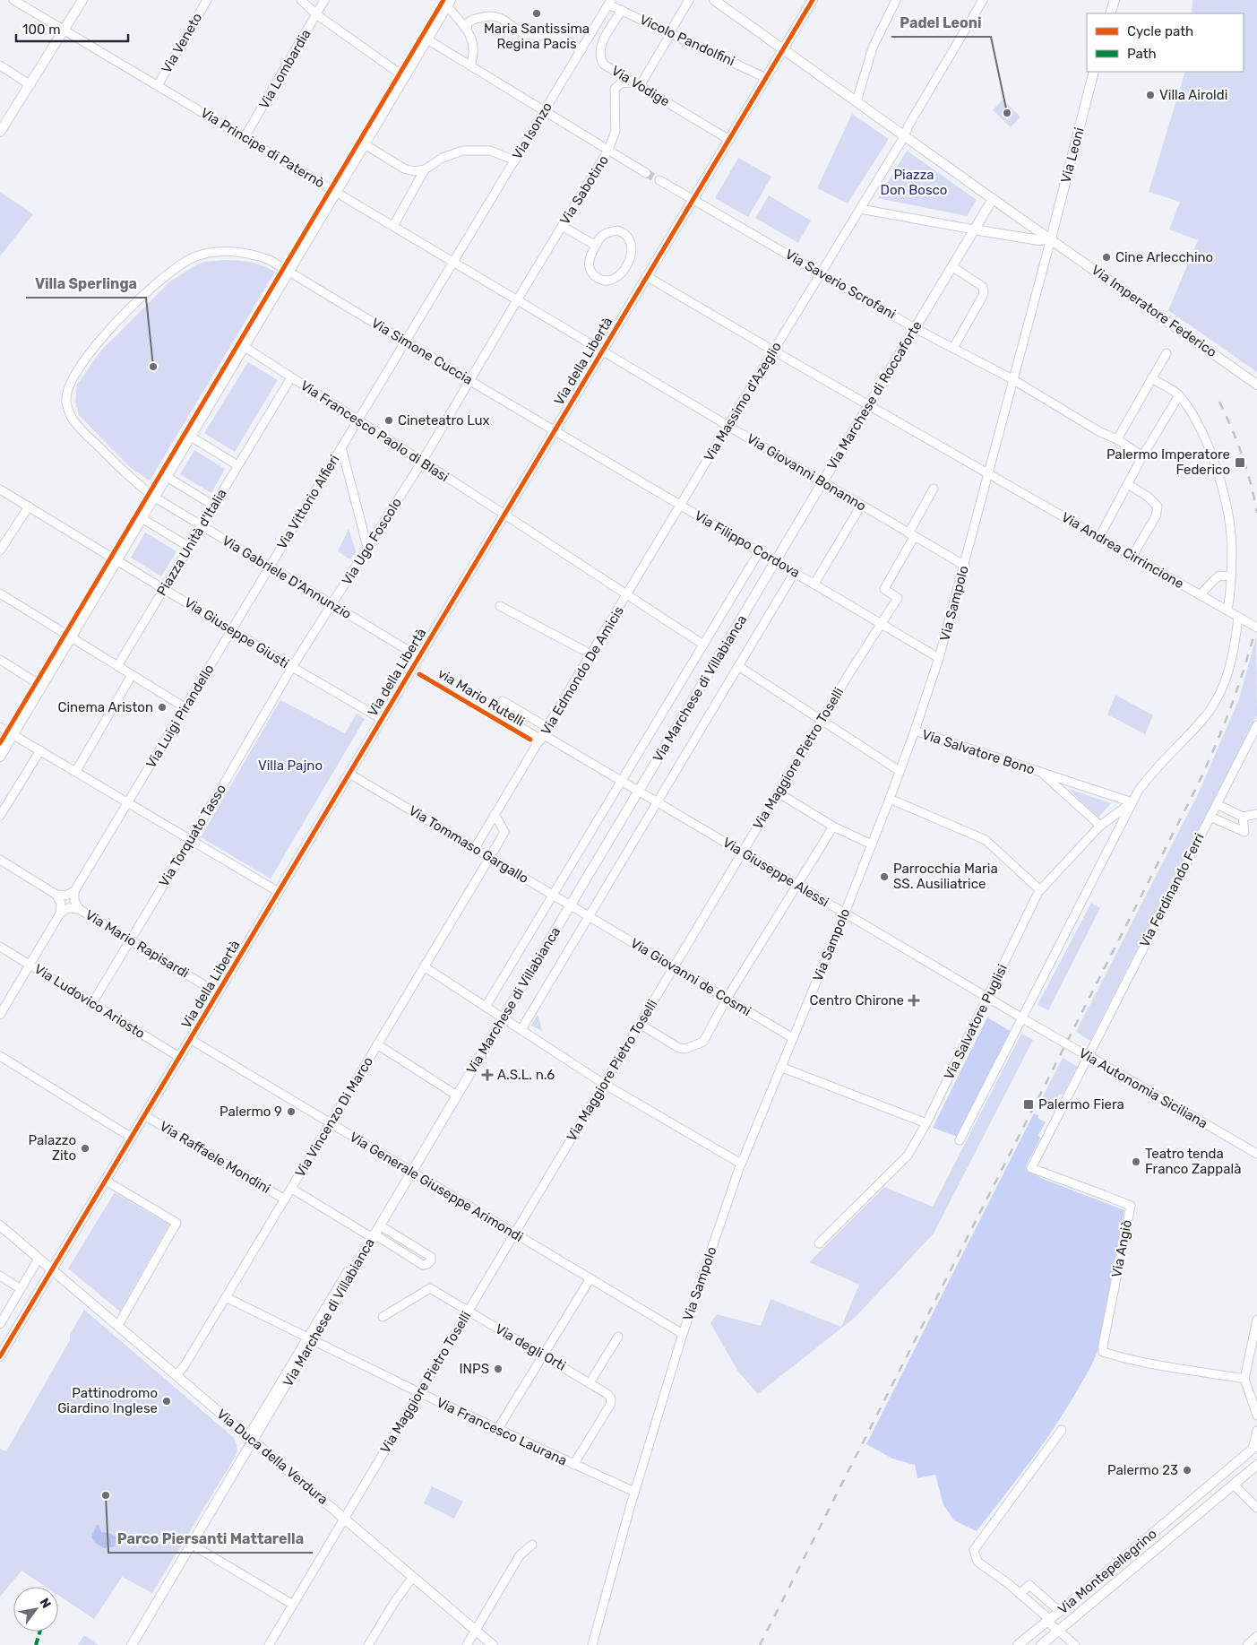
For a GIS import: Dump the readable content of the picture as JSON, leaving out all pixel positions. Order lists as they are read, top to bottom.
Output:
{
  "streets": {
    "street": [
      "Vicolo Pandolfini",
      "Via Veneto",
      "Via Lombardia",
      "Via Vodige",
      "Via Isonzo",
      "Via Principe di Paternò",
      "Via Leoni",
      "Via Sabotino",
      "Via Saverio Scrofani",
      "Via Imperatore Federico",
      "Via Simone Cuccia",
      "Via della Libertà",
      "Via Marchese di Roccaforte",
      "Via Massimo d'Azeglio",
      "Via Francesco Paolo di Blasi",
      "Via Giovanni Bonanno",
      "Via Vittorio Alfieri",
      "Via Ugo Foscolo",
      "Piazza Unità d'Italia",
      "Via Filippo Cordova",
      "Via Andrea Cirrincione",
      "Via Gabriele D'Annunzio",
      "Via Sampolo",
      "Via Giuseppe Giusti",
      "Via Edmondo De Amicis",
      "Via Marchese di Villabianca",
      "Via Luigi Pirandello",
      "Via Salvatore Bono",
      "Via Maggiore Pietro Toselli",
      "Via Torquato Tasso",
      "Via Tommaso Gargallo",
      "Via Giuseppe Alessi",
      "Via Ferdinando Ferri",
      "Via Mario Rapisardi",
      "Via Giovanni de Cosmi",
      "Via Ludovico Ariosto",
      "Via Salvatore Puglisi",
      "Via Autonomia Siciliana",
      "Via Vincenzo Di Marco",
      "Via Raffaele Mondini",
      "Via Generale Giuseppe Arimondi",
      "Via Angiò",
      "Via degli Orti",
      "Via Francesco Laurana",
      "Via Duca della Verdura",
      "Via Montepellegrino"
    ],
    "cycle path": ["via Mario Rutelli"]
  },
  "crossings": [
    ["Vicolo Pandolfini", "Via Vodige"],
    ["Vicolo Pandolfini", "Via Isonzo"],
    ["Vicolo Pandolfini", "Via della Libertà"],
    ["Via Veneto", "Via Principe di Paternò"],
    ["Via Lombardia", "Via Principe di Paternò"],
    ["Via Vodige", "Via Sabotino"],
    ["Via Vodige", "Via della Libertà"],
    ["Via Isonzo", "Via Principe di Paternò"],
    ["Via Isonzo", "Via Simone Cuccia"],
    ["Via Isonzo", "Via Vittorio Alfieri"],
    ["Via Principe di Paternò", "Via Sabotino"],
    ["Via Principe di Paternò", "Via della Libertà"],
    ["Via Principe di Paternò", "Via Giovanni Bonanno"],
    ["Via Leoni", "Via Imperatore Federico"],
    ["Via Leoni", "Via Sampolo"],
    ["Via Sabotino", "Via Simone Cuccia"],
    ["Via Sabotino", "Via Ugo Foscolo"],
    ["Via Saverio Scrofani", "Via della Libertà"],
    ["Via Saverio Scrofani", "Via Marchese di Roccaforte"],
    ["Via Saverio Scrofani", "Via Massimo d'Azeglio"],
    ["Via Saverio Scrofani", "Via Sampolo"],
    ["Via Imperatore Federico", "Via Sampolo"],
    ["Via Simone Cuccia", "Via della Libertà"],
    ["Via Simone Cuccia", "Via Vittorio Alfieri"],
    ["Via Simone Cuccia", "Via Ugo Foscolo"],
    ["Via Simone Cuccia", "Via Filippo Cordova"],
    ["Via Simone Cuccia", "Via Gabriele D'Annunzio"],
    ["Via della Libertà", "Via Francesco Paolo di Blasi"],
    ["Via della Libertà", "Via Giovanni Bonanno"],
    ["Via della Libertà", "Via Filippo Cordova"],
    ["Via della Libertà", "Via Andrea Cirrincione"],
    ["Via della Libertà", "Via Gabriele D'Annunzio"],
    ["Via della Libertà", "Via Giuseppe Giusti"],
    ["Via della Libertà", "Via Tommaso Gargallo"],
    ["Via della Libertà", "Via Mario Rapisardi"],
    ["Via della Libertà", "Via Ludovico Ariosto"],
    ["Via della Libertà", "Via Raffaele Mondini"],
    ["Via della Libertà", "Via Generale Giuseppe Arimondi"],
    ["Via della Libertà", "Via Duca della Verdura"],
    ["Via Marchese di Roccaforte", "Via Giovanni Bonanno"],
    ["Via Marchese di Roccaforte", "Via Filippo Cordova"],
    ["Via Marchese di Roccaforte", "Via Andrea Cirrincione"],
    ["Via Marchese di Roccaforte", "Via Marchese di Villabianca"],
    ["Via Massimo d'Azeglio", "Via Francesco Paolo di Blasi"],
    ["Via Massimo d'Azeglio", "Via Giovanni Bonanno"],
    ["Via Massimo d'Azeglio", "Via Filippo Cordova"],
    ["Via Massimo d'Azeglio", "Via Andrea Cirrincione"],
    ["Via Massimo d'Azeglio", "Via Edmondo De Amicis"],
    ["Via Francesco Paolo di Blasi", "Via Vittorio Alfieri"],
    ["Via Francesco Paolo di Blasi", "Via Ugo Foscolo"],
    ["Via Francesco Paolo di Blasi", "Piazza Unità d'Italia"],
    ["Via Francesco Paolo di Blasi", "Via Edmondo De Amicis"],
    ["Via Francesco Paolo di Blasi", "Via Marchese di Villabianca"],
    ["Via Giovanni Bonanno", "Via Sampolo"],
    ["Via Giovanni Bonanno", "Via Maggiore Pietro Toselli"],
    ["Via Vittorio Alfieri", "Via Gabriele D'Annunzio"],
    ["Via Vittorio Alfieri", "Via Giuseppe Giusti"],
    ["Via Vittorio Alfieri", "Via Luigi Pirandello"],
    ["Via Ugo Foscolo", "Via Gabriele D'Annunzio"],
    ["Via Ugo Foscolo", "Via Giuseppe Giusti"],
    ["Via Ugo Foscolo", "Via Torquato Tasso"],
    ["Piazza Unità d'Italia", "Via Gabriele D'Annunzio"],
    ["Piazza Unità d'Italia", "Via Giuseppe Giusti"],
    ["Via Filippo Cordova", "Via Sampolo"],
    ["Via Filippo Cordova", "Via Marchese di Villabianca"],
    ["Via Filippo Cordova", "Via Maggiore Pietro Toselli"],
    ["Via Andrea Cirrincione", "Via Sampolo"],
    ["Via Andrea Cirrincione", "Via Salvatore Puglisi"],
    ["Via Sampolo", "Via Salvatore Bono"],
    ["Via Sampolo", "Via Giuseppe Alessi"],
    ["Via Sampolo", "Via Giovanni de Cosmi"],
    ["Via Sampolo", "Via Generale Giuseppe Arimondi"],
    ["Via Sampolo", "Via Francesco Laurana"],
    ["Via Giuseppe Giusti", "Via Luigi Pirandello"],
    ["Via Giuseppe Giusti", "Via Torquato Tasso"],
    ["Via Edmondo De Amicis", "Via Tommaso Gargallo"],
    ["Via Marchese di Villabianca", "Via Tommaso Gargallo"],
    ["Via Marchese di Villabianca", "Via Giuseppe Alessi"],
    ["Via Marchese di Villabianca", "Via Giovanni de Cosmi"],
    ["Via Marchese di Villabianca", "Via Generale Giuseppe Arimondi"],
    ["Via Marchese di Villabianca", "Via Francesco Laurana"],
    ["Via Marchese di Villabianca", "Via Duca della Verdura"],
    ["Via Salvatore Bono", "Via Salvatore Puglisi"],
    ["Via Maggiore Pietro Toselli", "Via Giuseppe Alessi"],
    ["Via Maggiore Pietro Toselli", "Via Giovanni de Cosmi"],
    ["Via Maggiore Pietro Toselli", "Via Generale Giuseppe Arimondi"],
    ["Via Maggiore Pietro Toselli", "Via degli Orti"],
    ["Via Maggiore Pietro Toselli", "Via Francesco Laurana"],
    ["Via Maggiore Pietro Toselli", "Via Duca della Verdura"],
    ["Via Torquato Tasso", "Via Mario Rapisardi"],
    ["Via Torquato Tasso", "Via Ludovico Ariosto"],
    ["Via Tommaso Gargallo", "Via Giovanni de Cosmi"],
    ["Via Tommaso Gargallo", "Via Vincenzo Di Marco"],
    ["Via Giuseppe Alessi", "Via Salvatore Puglisi"],
    ["Via Giuseppe Alessi", "Via Autonomia Siciliana"],
    ["Via Ferdinando Ferri", "Via Autonomia Siciliana"],
    ["Via Ferdinando Ferri", "Via Angiò"],
    ["Via Salvatore Puglisi", "Via Autonomia Siciliana"],
    ["Via Autonomia Siciliana", "Via Angiò"],
    ["Via Vincenzo Di Marco", "Via Raffaele Mondini"],
    ["Via Vincenzo Di Marco", "Via Generale Giuseppe Arimondi"],
    ["Via Vincenzo Di Marco", "Via Francesco Laurana"],
    ["Via Vincenzo Di Marco", "Via Duca della Verdura"],
    ["Via degli Orti", "Via Francesco Laurana"]
  ],
  "parks": ["Piazza Don Bosco", "Villa Pajno"],
  "places": {
    "other": [
      "Maria Santissima Regina Pacis",
      "Villa Airoldi",
      "Padel Leoni",
      "Cine Arlecchino",
      "Villa Sperlinga",
      "Cineteatro Lux",
      "Cinema Ariston",
      "Parrocchia Maria SS. Ausiliatrice",
      "Palermo 9",
      "Palazzo Zito",
      "Teatro tenda Franco Zappalà",
      "INPS",
      "Pattinodromo Giardino Inglese",
      "Palermo 23",
      "Parco Piersanti Mattarella"
    ],
    "transit": ["Palermo Imperatore Federico", "Palermo Fiera"],
    "health": ["Centro Chirone", "A.S.L. n.6"]
  },
  "legend": ["Cycle path", "Path"],
  "scale_bar": "100 m",
  "north": "top right"
}
